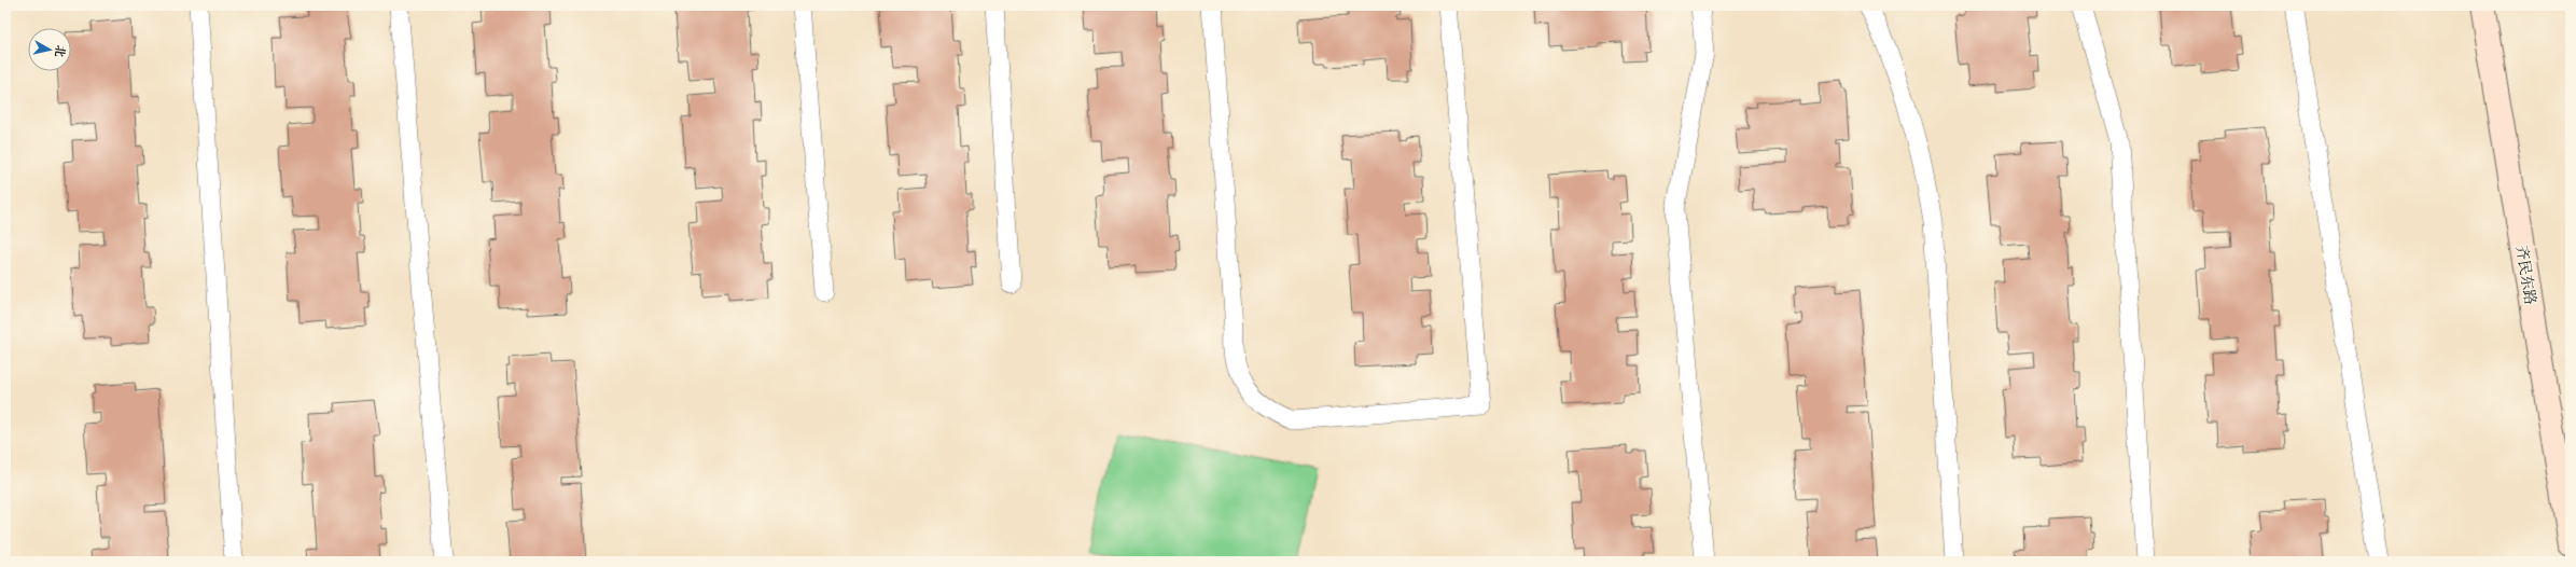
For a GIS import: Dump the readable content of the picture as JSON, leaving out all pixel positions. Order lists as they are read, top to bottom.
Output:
{
  "streets": {
    "street": ["齐民东路"]
  },
  "north": "right"
}
